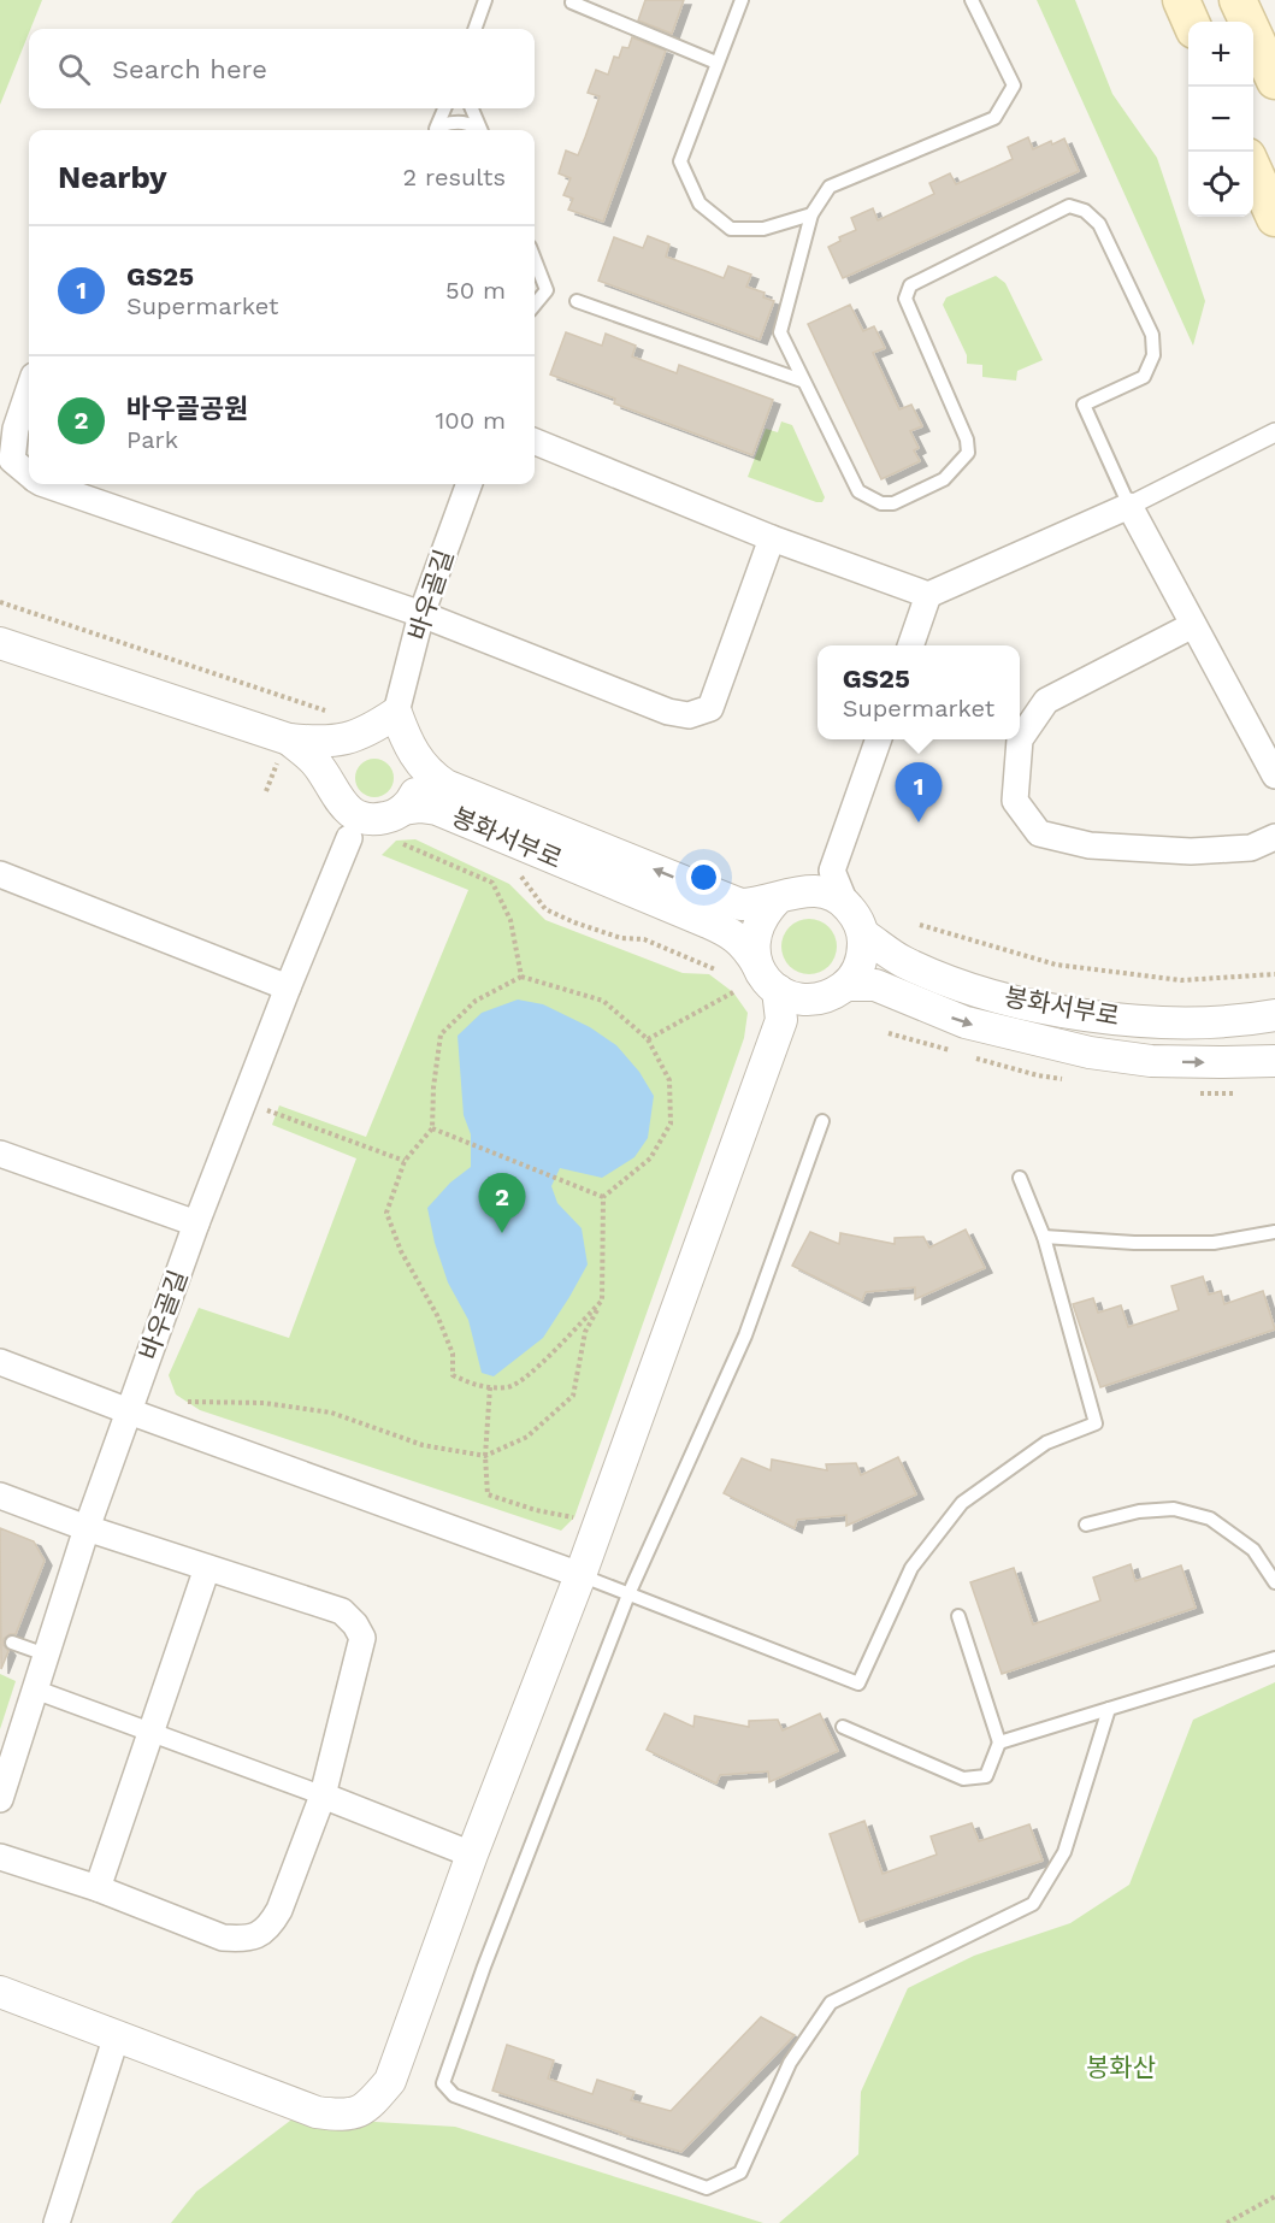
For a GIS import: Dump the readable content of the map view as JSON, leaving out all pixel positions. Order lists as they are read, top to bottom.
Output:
{
  "streets": {
    "street": ["바우골길", "봉화서부로"]
  },
  "parks": ["봉화산"],
  "page": {
    "map_buttons": ["+", "−"],
    "search": "Search here",
    "heading": ["Nearby", "2 results"],
    "list": [
      {
        "mark": "1",
        "name": "GS25",
        "note": "Supermarket",
        "value": "50 m"
      },
      {
        "mark": "2",
        "name": "바우골공원",
        "note": "Park",
        "value": "100 m"
      }
    ],
    "popup": ["GS25", "Supermarket"],
    "pins": ["1", "2"]
  }
}
